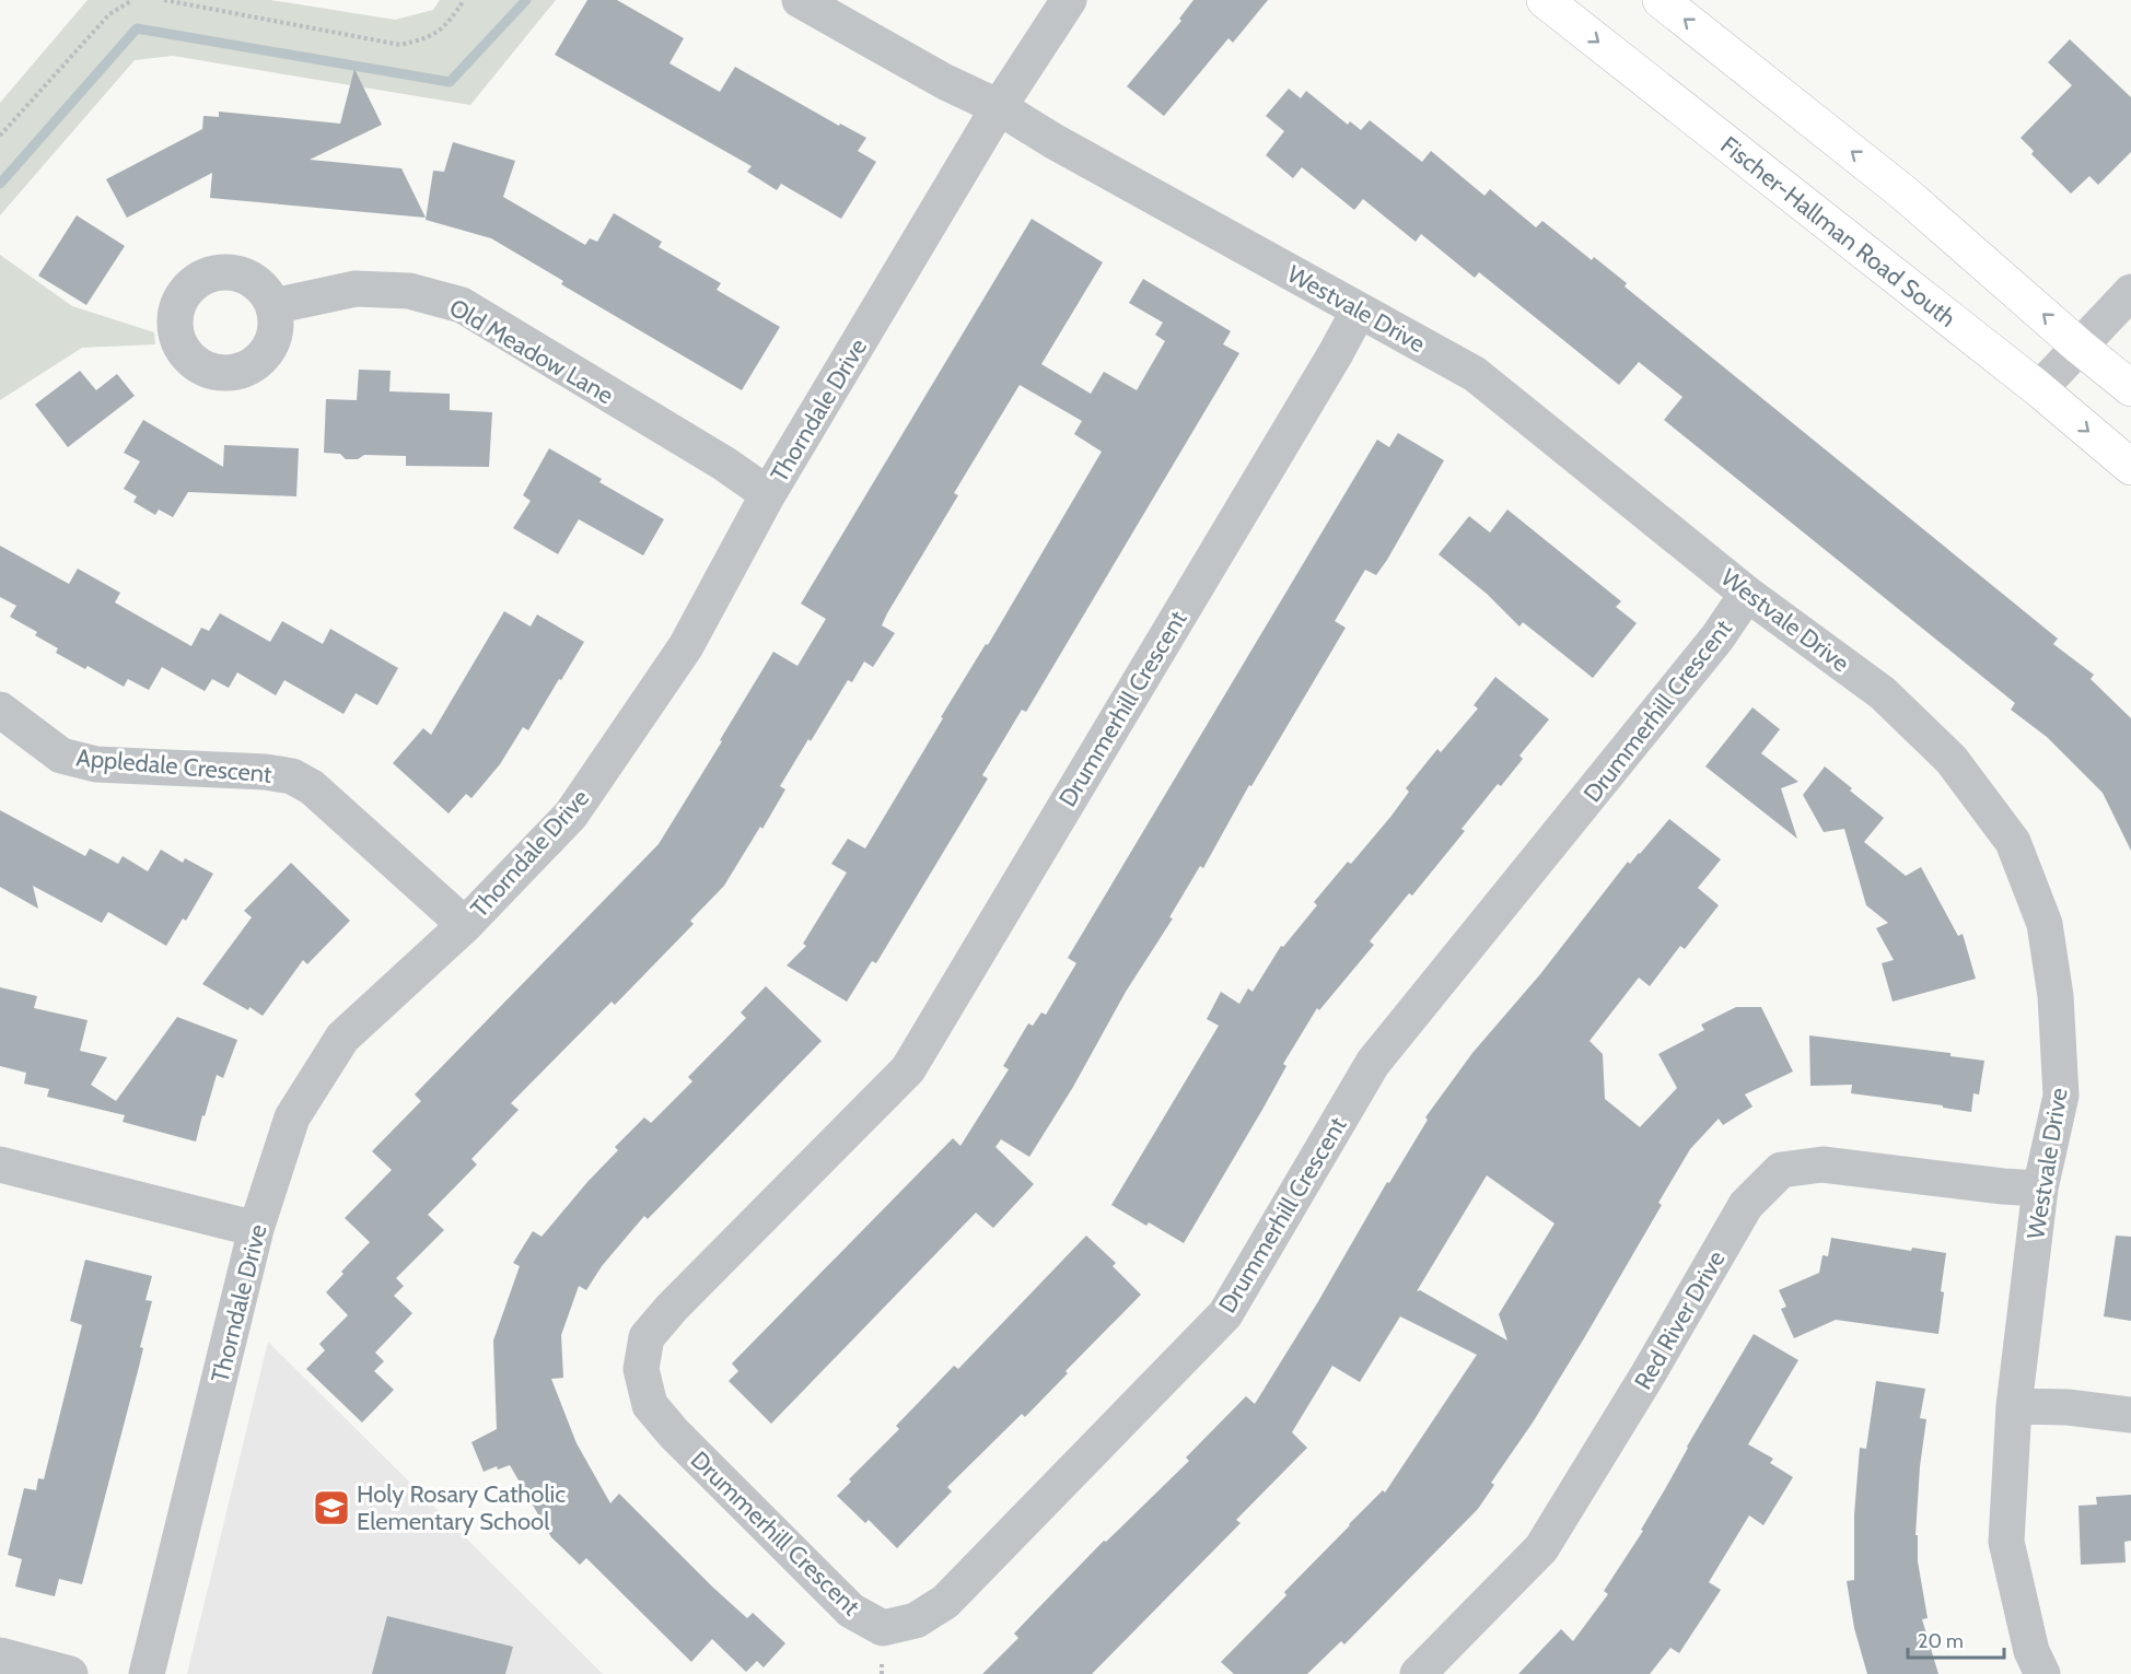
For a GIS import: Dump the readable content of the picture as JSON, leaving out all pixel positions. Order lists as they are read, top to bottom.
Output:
{
  "streets": {
    "main road": ["Fischer-Hallman Road South"],
    "street": [
      "Westvale Drive",
      "Old Meadow Lane",
      "Thorndale Drive",
      "Drummerhill Crescent",
      "Appledale Crescent",
      "Red River Drive"
    ]
  },
  "crossings": [
    ["Westvale Drive", "Thorndale Drive"],
    ["Westvale Drive", "Drummerhill Crescent"],
    ["Westvale Drive", "Red River Drive"],
    ["Old Meadow Lane", "Thorndale Drive"],
    ["Thorndale Drive", "Appledale Crescent"]
  ],
  "places": {
    "school or university": ["Holy Rosary Catholic Elementary School"]
  },
  "scale_bar": "20 m"
}
